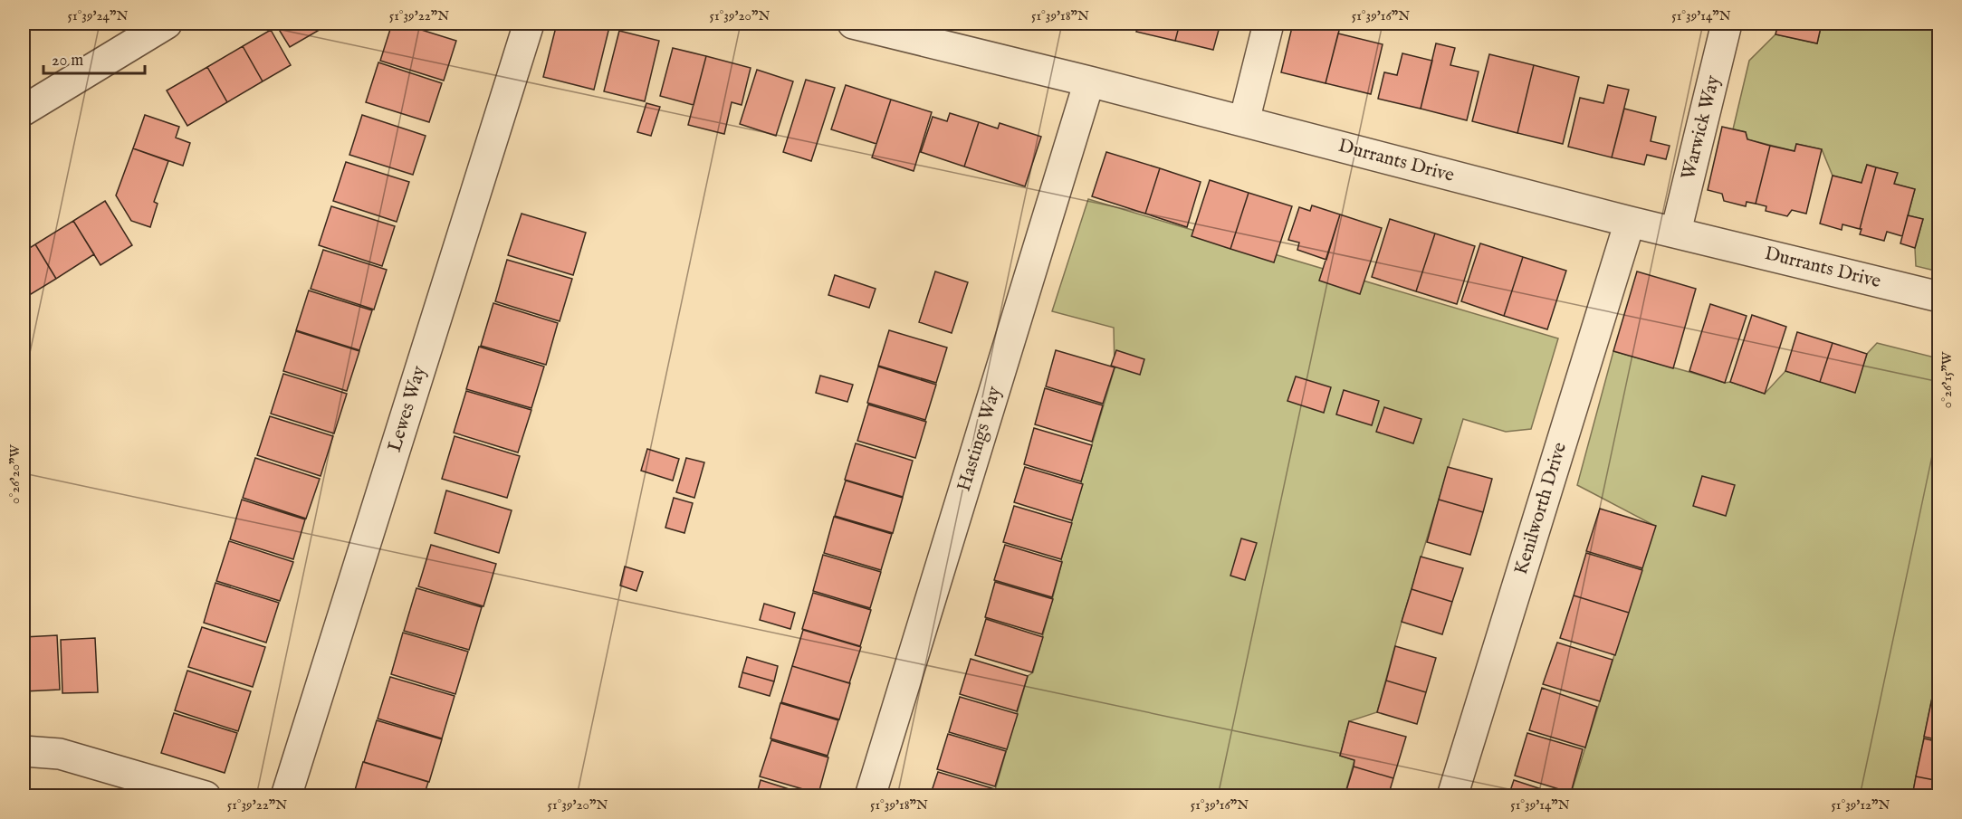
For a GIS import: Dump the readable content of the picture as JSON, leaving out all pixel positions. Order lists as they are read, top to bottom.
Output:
{
  "streets": {
    "street": [
      "Warwick Way",
      "Durrants Drive",
      "Lewes Way",
      "Hastings Way",
      "Kenilworth Drive"
    ]
  },
  "crossings": [
    ["Warwick Way", "Durrants Drive"],
    ["Durrants Drive", "Hastings Way"],
    ["Durrants Drive", "Kenilworth Drive"]
  ],
  "scale_bar": "20 m",
  "coordinates": [
    "51°39'24\"N",
    "51°39'22\"N",
    "51°39'20\"N",
    "51°39'18\"N",
    "51°39'16\"N",
    "51°39'14\"N",
    "0°26'15\"W",
    "0°26'20\"W",
    "51°39'12\"N"
  ]
}
